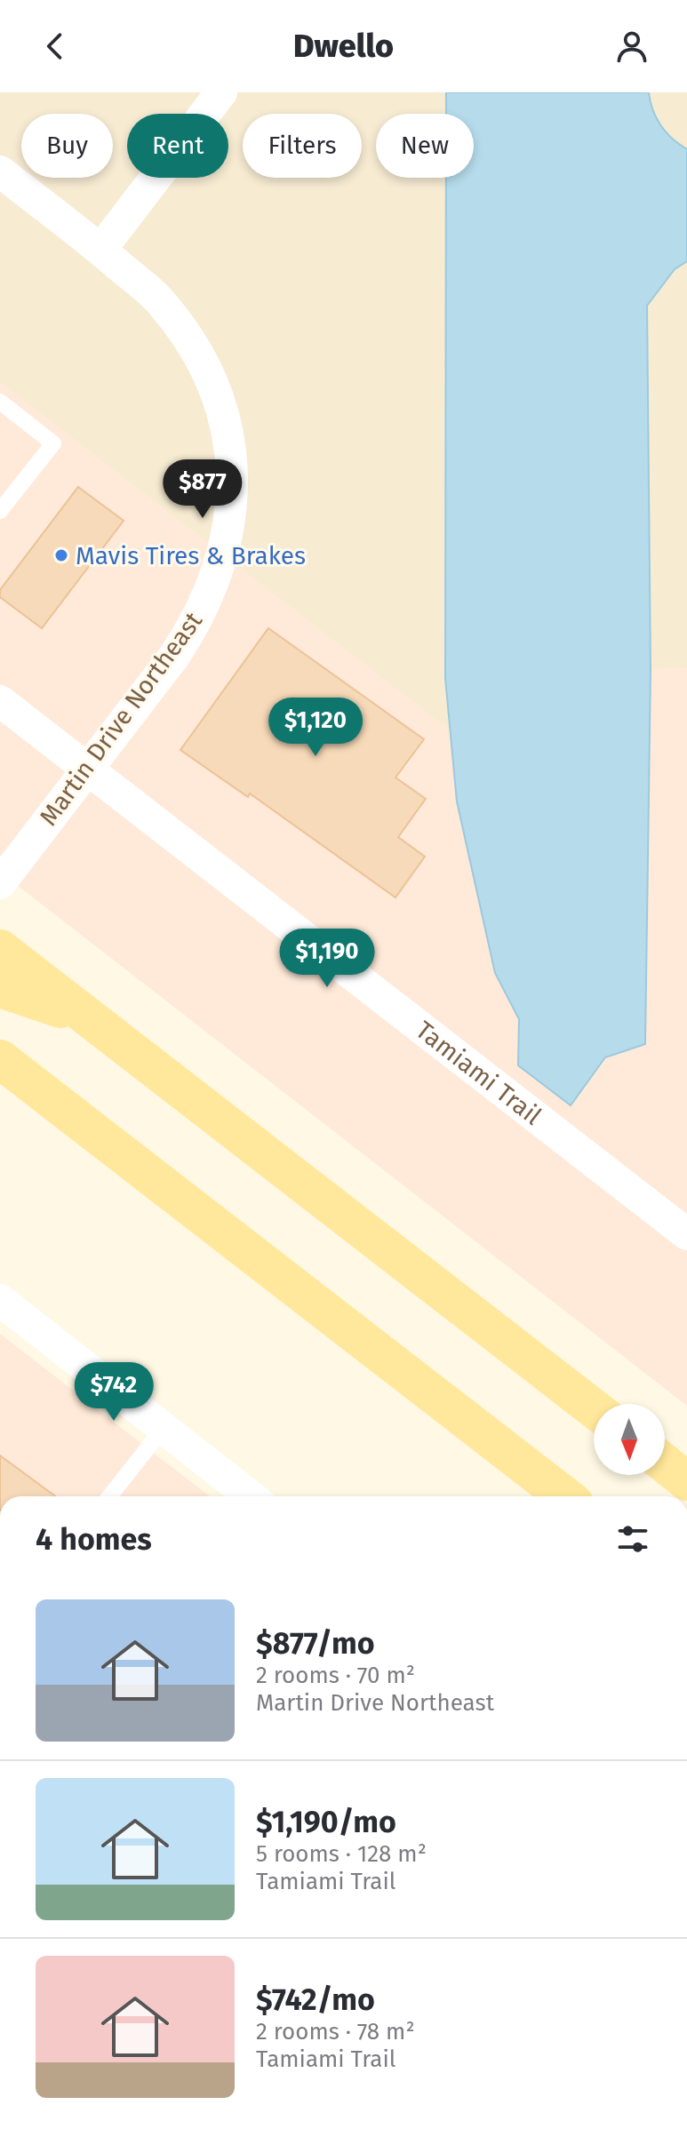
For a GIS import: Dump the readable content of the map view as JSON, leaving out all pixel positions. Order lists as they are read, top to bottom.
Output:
{
  "streets": {
    "street": ["Martin Drive Northeast", "Tamiami Trail"]
  },
  "crossings": [
    ["Martin Drive Northeast", "Tamiami Trail"]
  ],
  "places": ["Mavis Tires & Brakes"],
  "north": "bottom",
  "page": {
    "header": "Dwello",
    "chip": [
      "Buy",
      "Rent",
      "Filters",
      "New"
    ],
    "price": [
      "$877",
      "$1,120",
      "$1,190",
      "$742"
    ],
    "heading": "4 homes",
    "list": [
      {
        "name": "$877/mo",
        "note": "2 rooms · 70 m² · Martin Drive Northeast"
      },
      {
        "name": "$1,190/mo",
        "note": "5 rooms · 128 m² · Tamiami Trail"
      },
      {
        "name": "$742/mo",
        "note": "2 rooms · 78 m² · Tamiami Trail"
      }
    ]
  }
}
